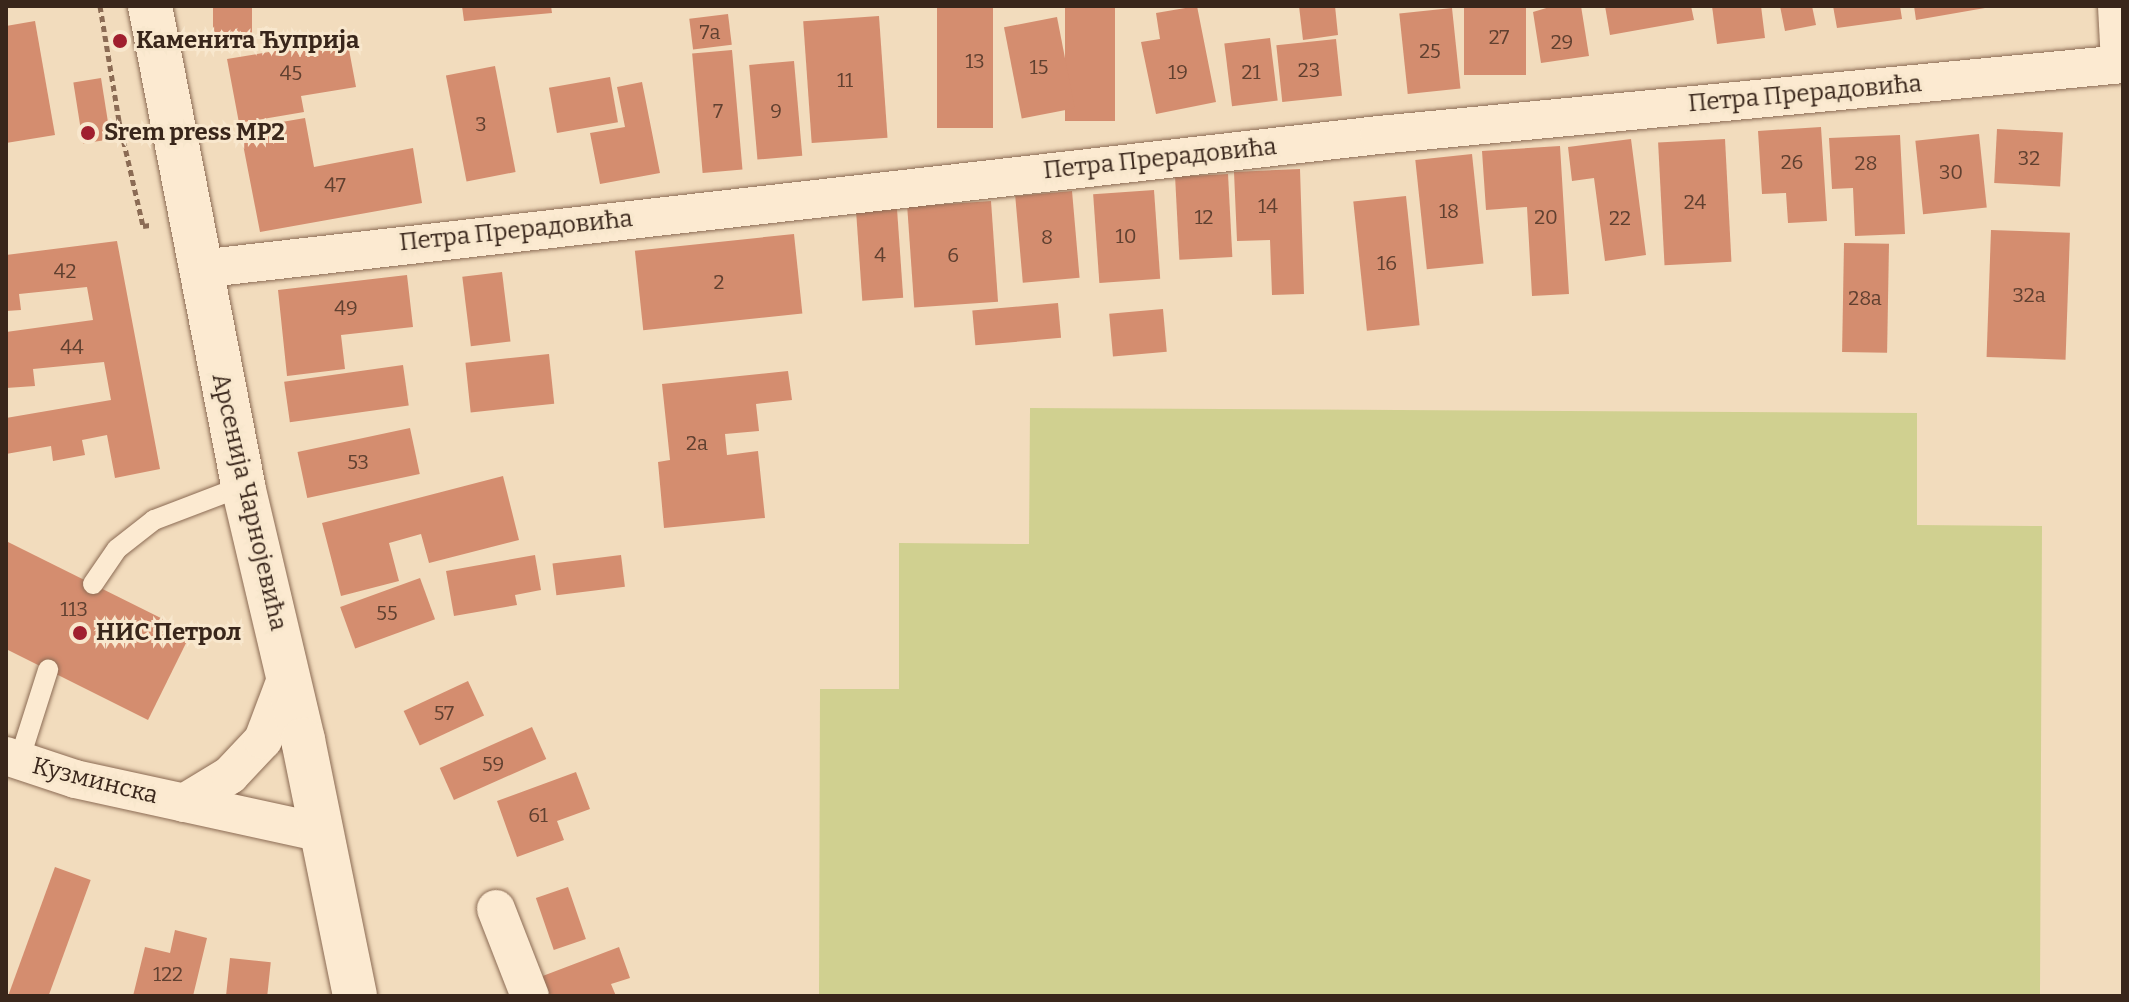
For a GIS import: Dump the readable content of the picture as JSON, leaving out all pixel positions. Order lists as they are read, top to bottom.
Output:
{
  "streets": {
    "main road": ["Арсенија Чарнојевића"],
    "street": ["Петра Прерадовића", "Кузминска"]
  },
  "crossings": [
    ["Петра Прерадовића", "Арсенија Чарнојевића"],
    ["Арсенија Чарнојевића", "Кузминска"]
  ],
  "places": ["Каменита Ћуприја", "Srem press MP2", "НИС Петрол"],
  "house_numbers": [
    "7a",
    "27",
    "29",
    "25",
    "13",
    "15",
    "23",
    "19",
    "21",
    "45",
    "11",
    "7",
    "9",
    "3",
    "32",
    "26",
    "28",
    "30",
    "47",
    "24",
    "14",
    "18",
    "12",
    "20",
    "22",
    "10",
    "8",
    "4",
    "6",
    "16",
    "42",
    "2",
    "32a",
    "28a",
    "49",
    "44",
    "2a",
    "53",
    "113",
    "55",
    "57",
    "59",
    "61",
    "122"
  ]
}
